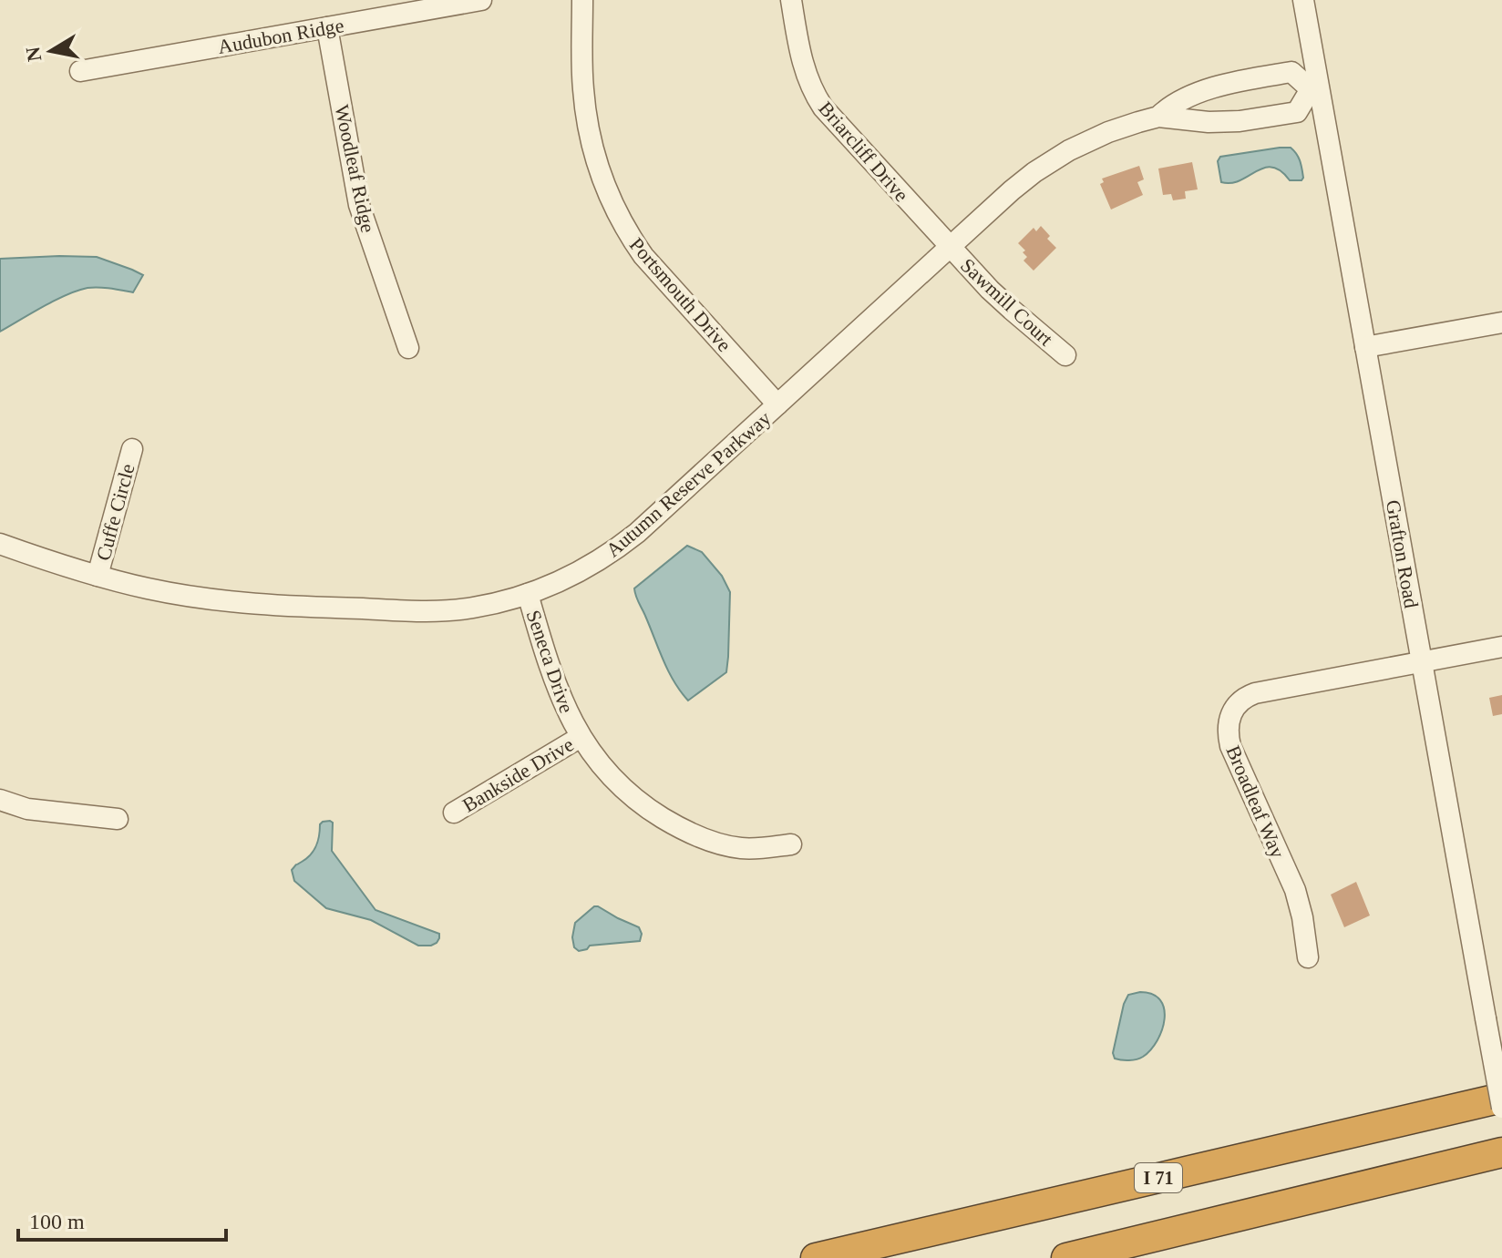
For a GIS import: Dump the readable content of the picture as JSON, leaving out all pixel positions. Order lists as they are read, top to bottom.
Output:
{
  "streets": {
    "highway": ["I 71"],
    "street": [
      "Audubon Ridge",
      "Briarcliff Drive",
      "Woodleaf Ridge",
      "Portsmouth Drive",
      "Sawmill Court",
      "Autumn Reserve Parkway",
      "Cuffe Circle",
      "Grafton Road",
      "Seneca Drive",
      "Bankside Drive",
      "Broadleaf Way"
    ]
  },
  "crossings": [
    ["Audubon Ridge", "Woodleaf Ridge"],
    ["Briarcliff Drive", "Sawmill Court"],
    ["Briarcliff Drive", "Autumn Reserve Parkway"],
    ["Portsmouth Drive", "Autumn Reserve Parkway"],
    ["Sawmill Court", "Autumn Reserve Parkway"],
    ["Autumn Reserve Parkway", "Cuffe Circle"],
    ["Autumn Reserve Parkway", "Grafton Road"],
    ["Autumn Reserve Parkway", "Seneca Drive"],
    ["Grafton Road", "Broadleaf Way"],
    ["Seneca Drive", "Bankside Drive"]
  ],
  "scale_bar": "100 m",
  "north": "left"
}
